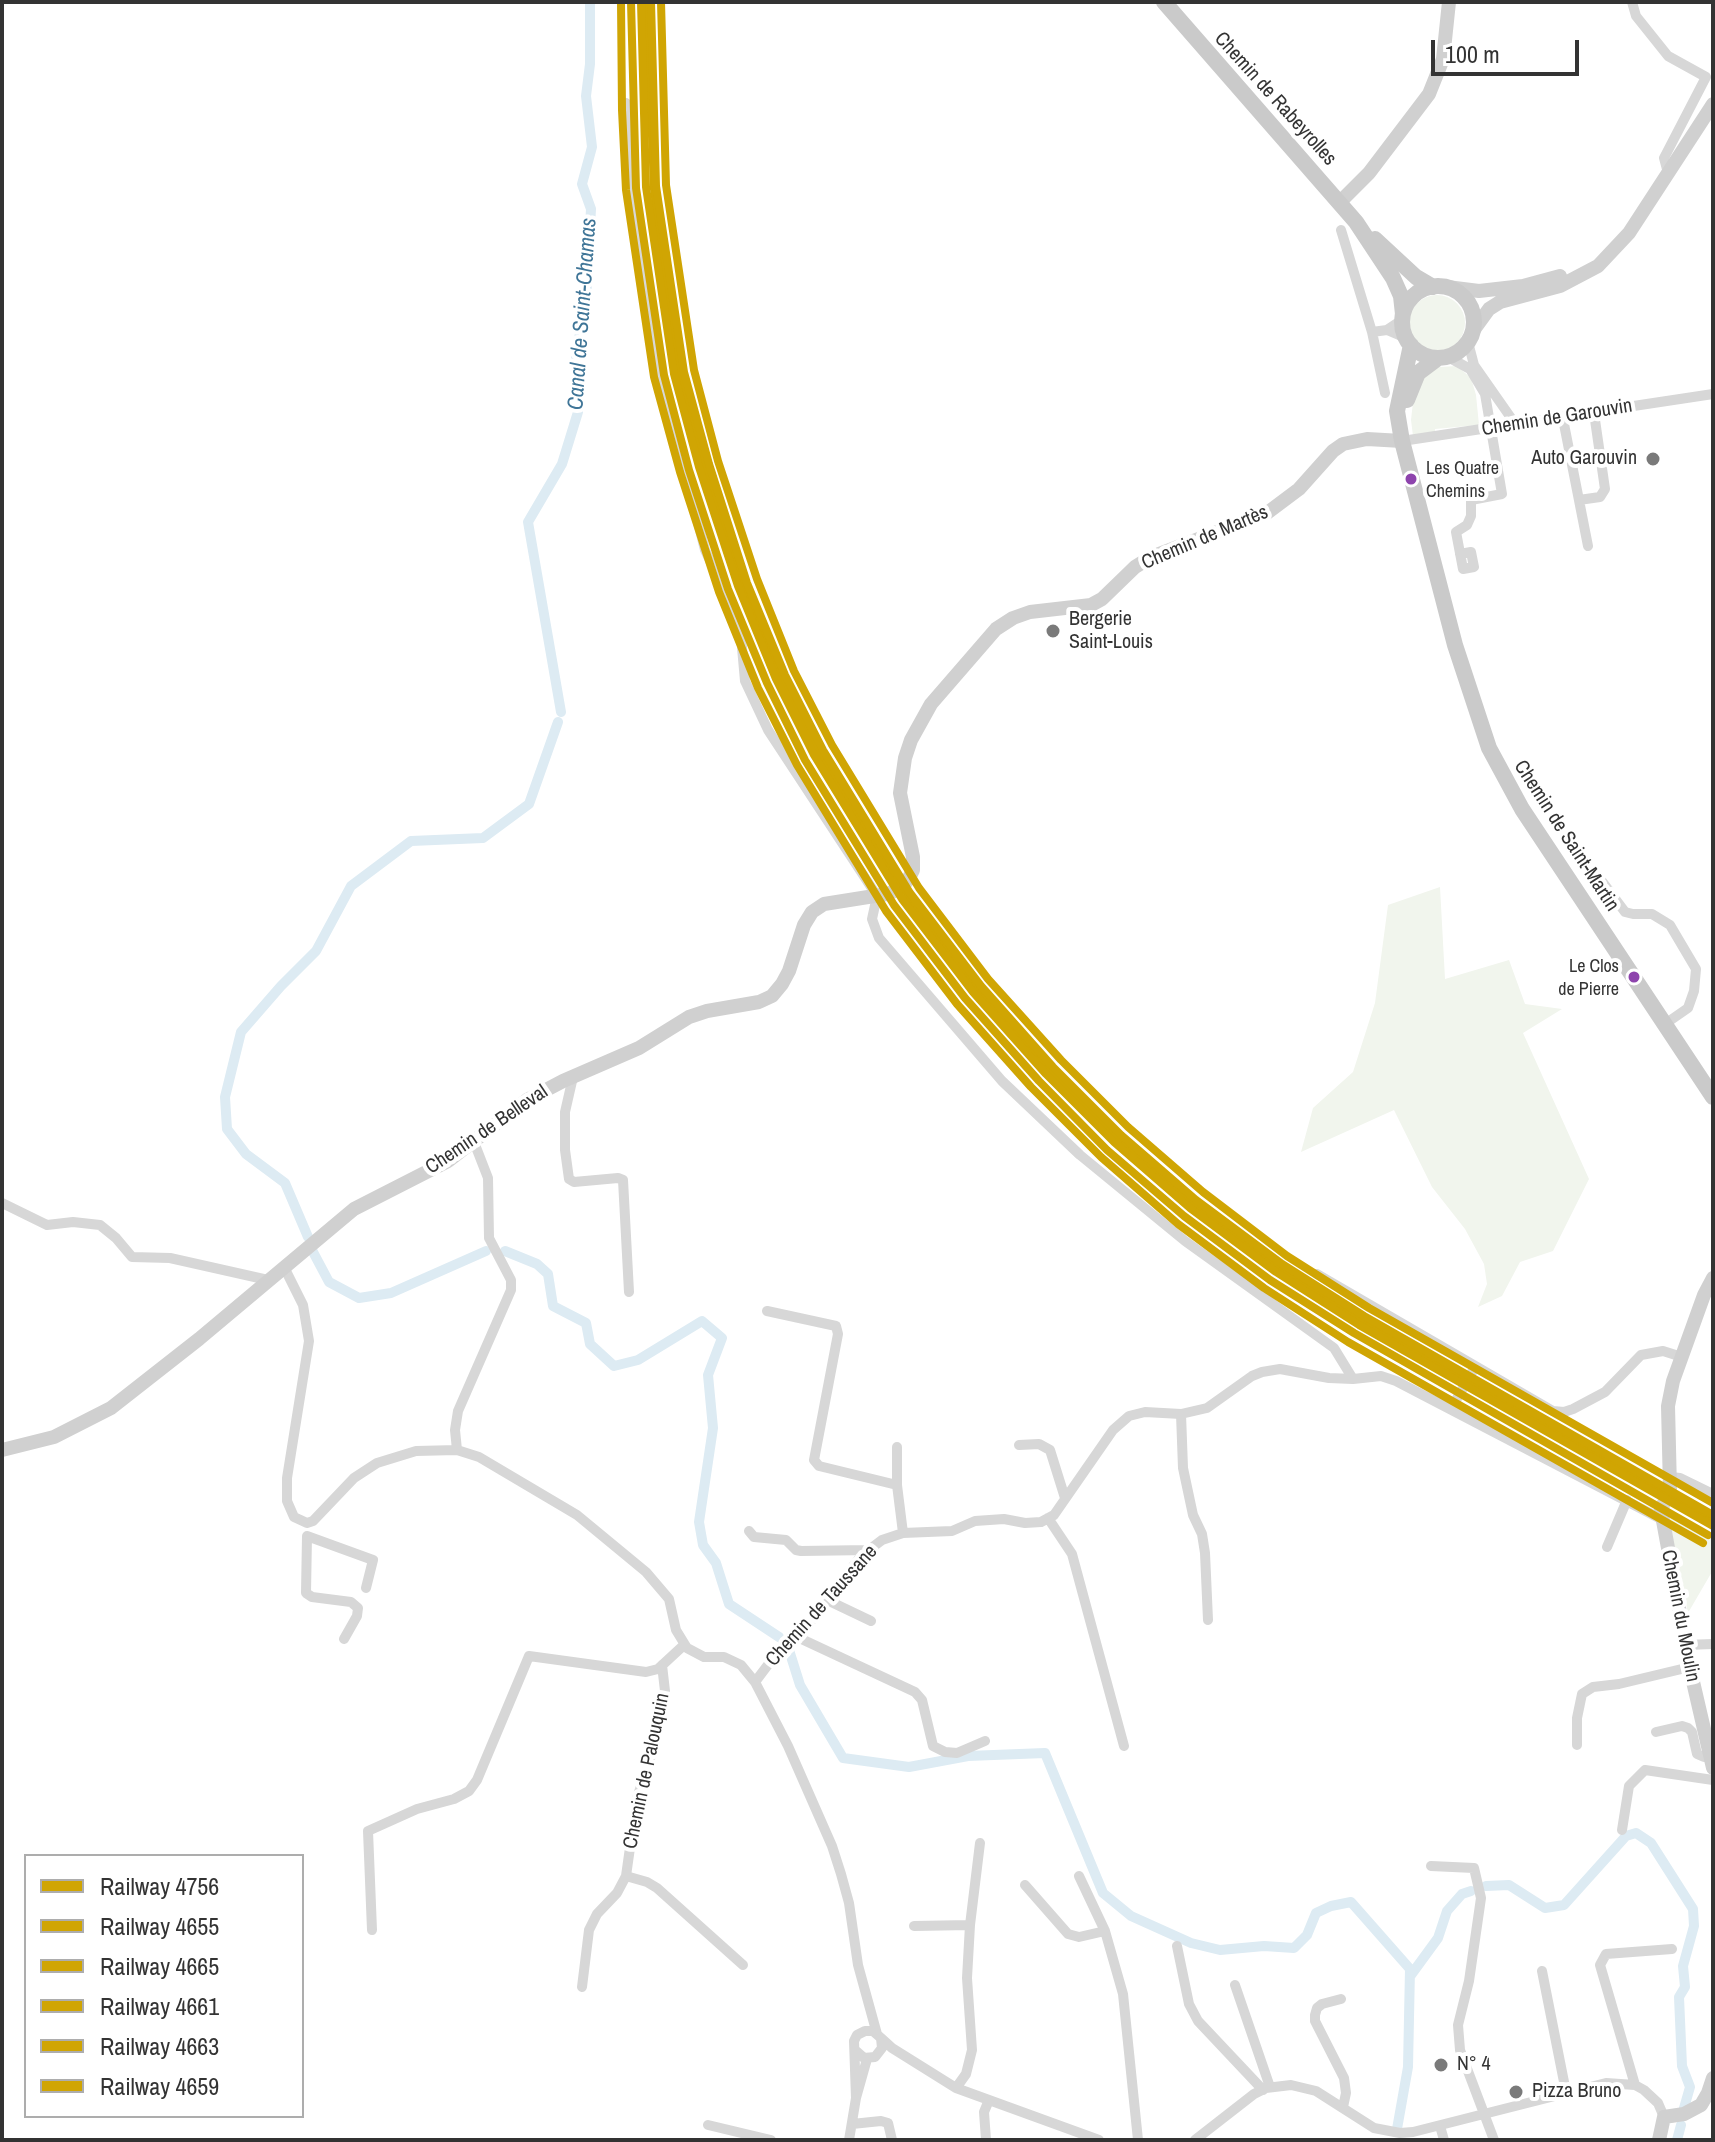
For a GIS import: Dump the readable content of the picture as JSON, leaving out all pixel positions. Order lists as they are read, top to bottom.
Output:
{
  "streets": {
    "main road": ["Chemin de Rabeyrolles", "Chemin de Saint-Martin"],
    "street": [
      "Chemin de Garouvin",
      "Chemin de Martès",
      "Chemin de Belleval",
      "Chemin de Taussane",
      "Chemin du Moulin",
      "Chemin de Palouquin"
    ]
  },
  "crossings": [
    ["Chemin de Garouvin", "Chemin de Martès"],
    ["Chemin de Garouvin", "Chemin de Saint-Martin"],
    ["Chemin de Martès", "Chemin de Saint-Martin"]
  ],
  "water": ["Canal de Saint-Chamas"],
  "places": [
    "Auto Garouvin",
    "Les Quatre Chemins",
    "Bergerie Saint-Louis",
    "Le Clos de Pierre",
    "N° 4",
    "Pizza Bruno"
  ],
  "lines": [
    "rail line 4756",
    "rail line 4655",
    "rail line 4665",
    "rail line 4661",
    "rail line 4663",
    "rail line 4659"
  ],
  "legend": [
    "Railway 4756",
    "Railway 4655",
    "Railway 4665",
    "Railway 4661",
    "Railway 4663",
    "Railway 4659"
  ],
  "scale_bar": "100 m"
}
